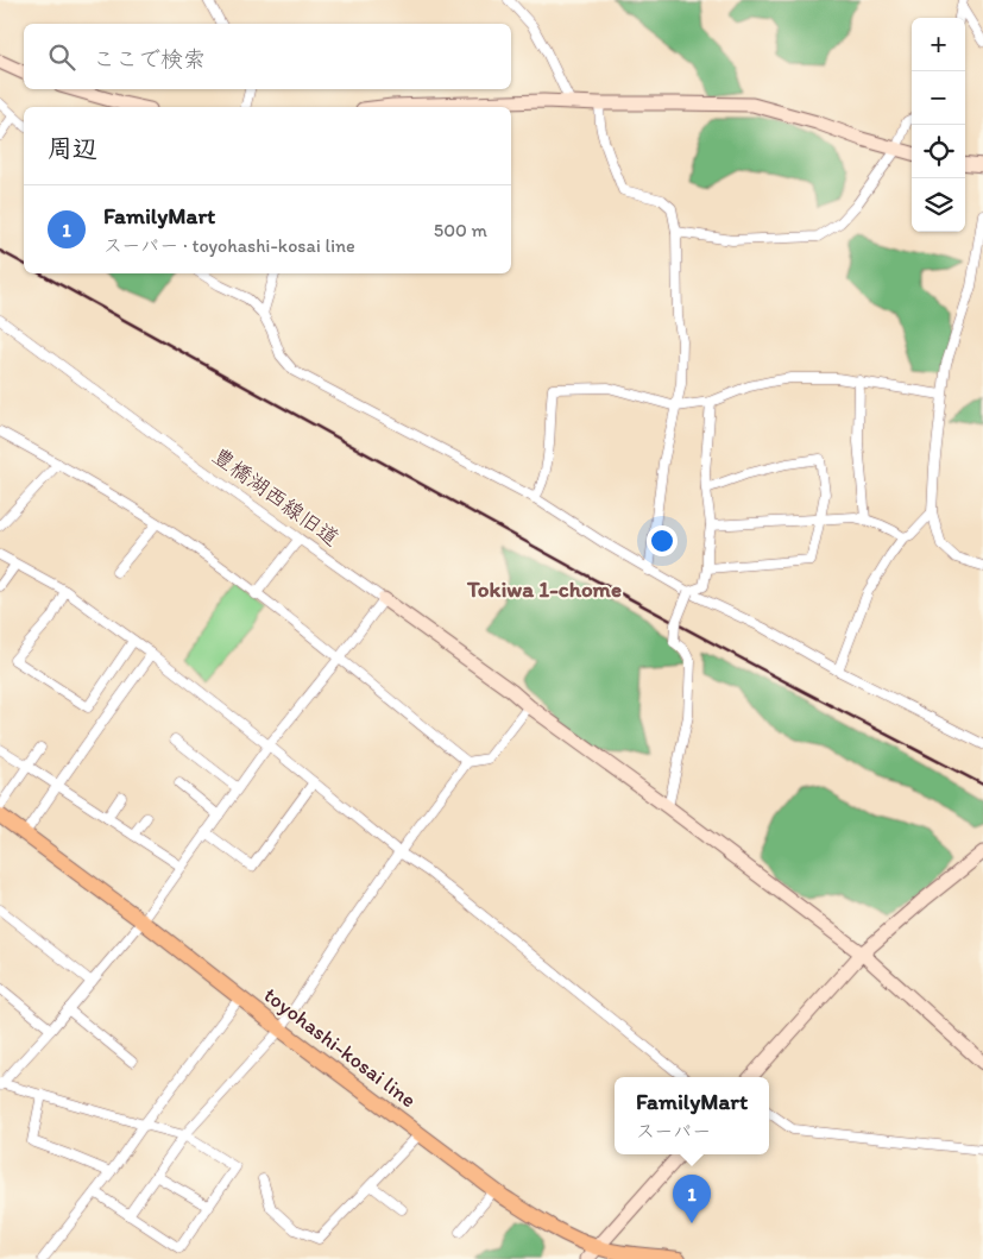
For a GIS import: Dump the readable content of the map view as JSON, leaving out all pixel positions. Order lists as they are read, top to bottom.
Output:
{
  "streets": {
    "main road": ["豊橋湖西線旧道", "toyohashi-kosai line"]
  },
  "districts": ["Tokiwa 1-chome"],
  "page": {
    "map_buttons": ["+", "−"],
    "search": "ここで検索",
    "heading": "周辺",
    "list": [
      {
        "mark": "1",
        "name": "FamilyMart",
        "note": "スーパー · toyohashi-kosai line",
        "value": "500 m"
      }
    ],
    "popup": ["FamilyMart", "スーパー"],
    "pins": "1"
  }
}
